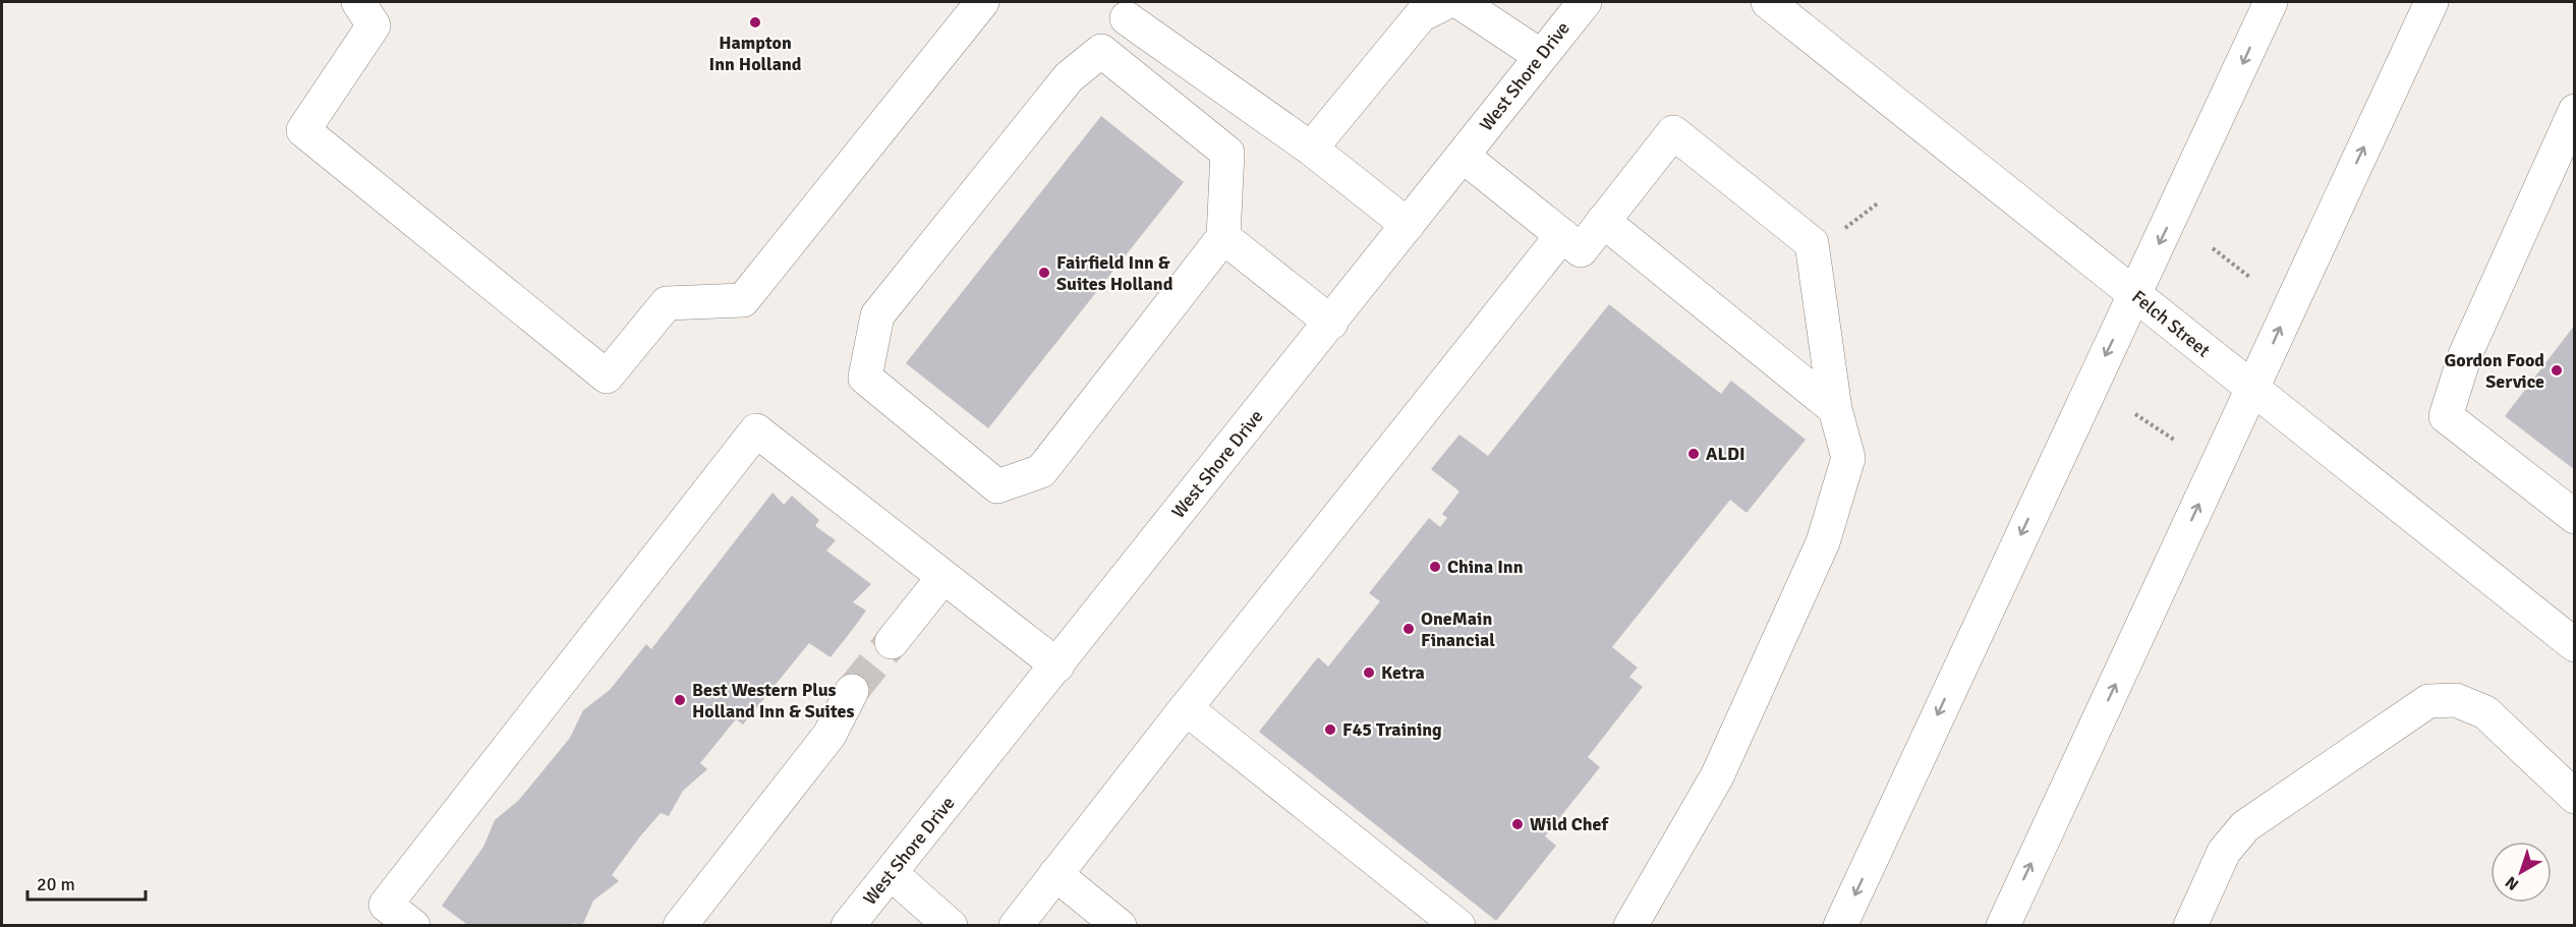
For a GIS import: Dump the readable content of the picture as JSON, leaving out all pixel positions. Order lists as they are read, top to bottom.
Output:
{
  "streets": {
    "main road": ["West Shore Drive", "Felch Street"]
  },
  "places": [
    "Hampton Inn Holland",
    "Fairfield Inn & Suites Holland",
    "Gordon Food Service",
    "ALDI",
    "China Inn",
    "OneMain Financial",
    "Ketra",
    "Best Western Plus Holland Inn & Suites",
    "F45 Training",
    "Wild Chef"
  ],
  "scale_bar": "20 m",
  "north": "bottom left"
}
